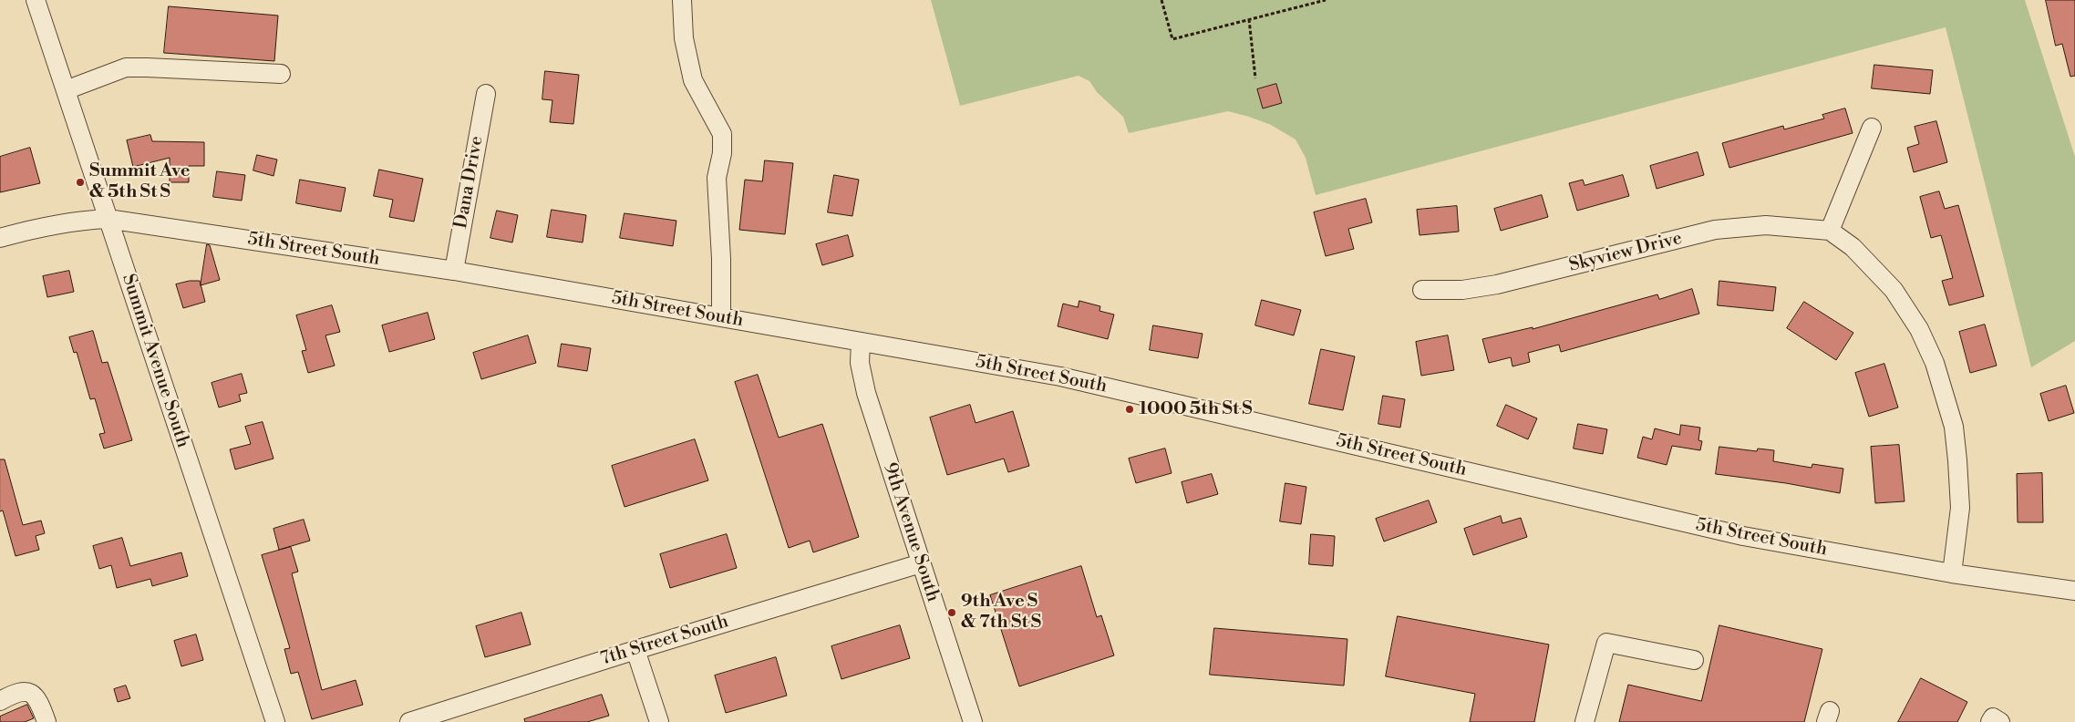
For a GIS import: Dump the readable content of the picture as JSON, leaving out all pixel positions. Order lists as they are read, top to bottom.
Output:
{
  "streets": {
    "street": [
      "Dana Drive",
      "5th Street South",
      "Skyview Drive",
      "Summit Avenue South",
      "9th Avenue South",
      "7th Street South"
    ]
  },
  "crossings": [
    ["Dana Drive", "5th Street South"],
    ["5th Street South", "Summit Avenue South"],
    ["5th Street South", "9th Avenue South"],
    ["9th Avenue South", "7th Street South"]
  ],
  "places": ["Summit Ave & 5th St S", "1000 5th St S", "9th Ave S & 7th St S"]
}
